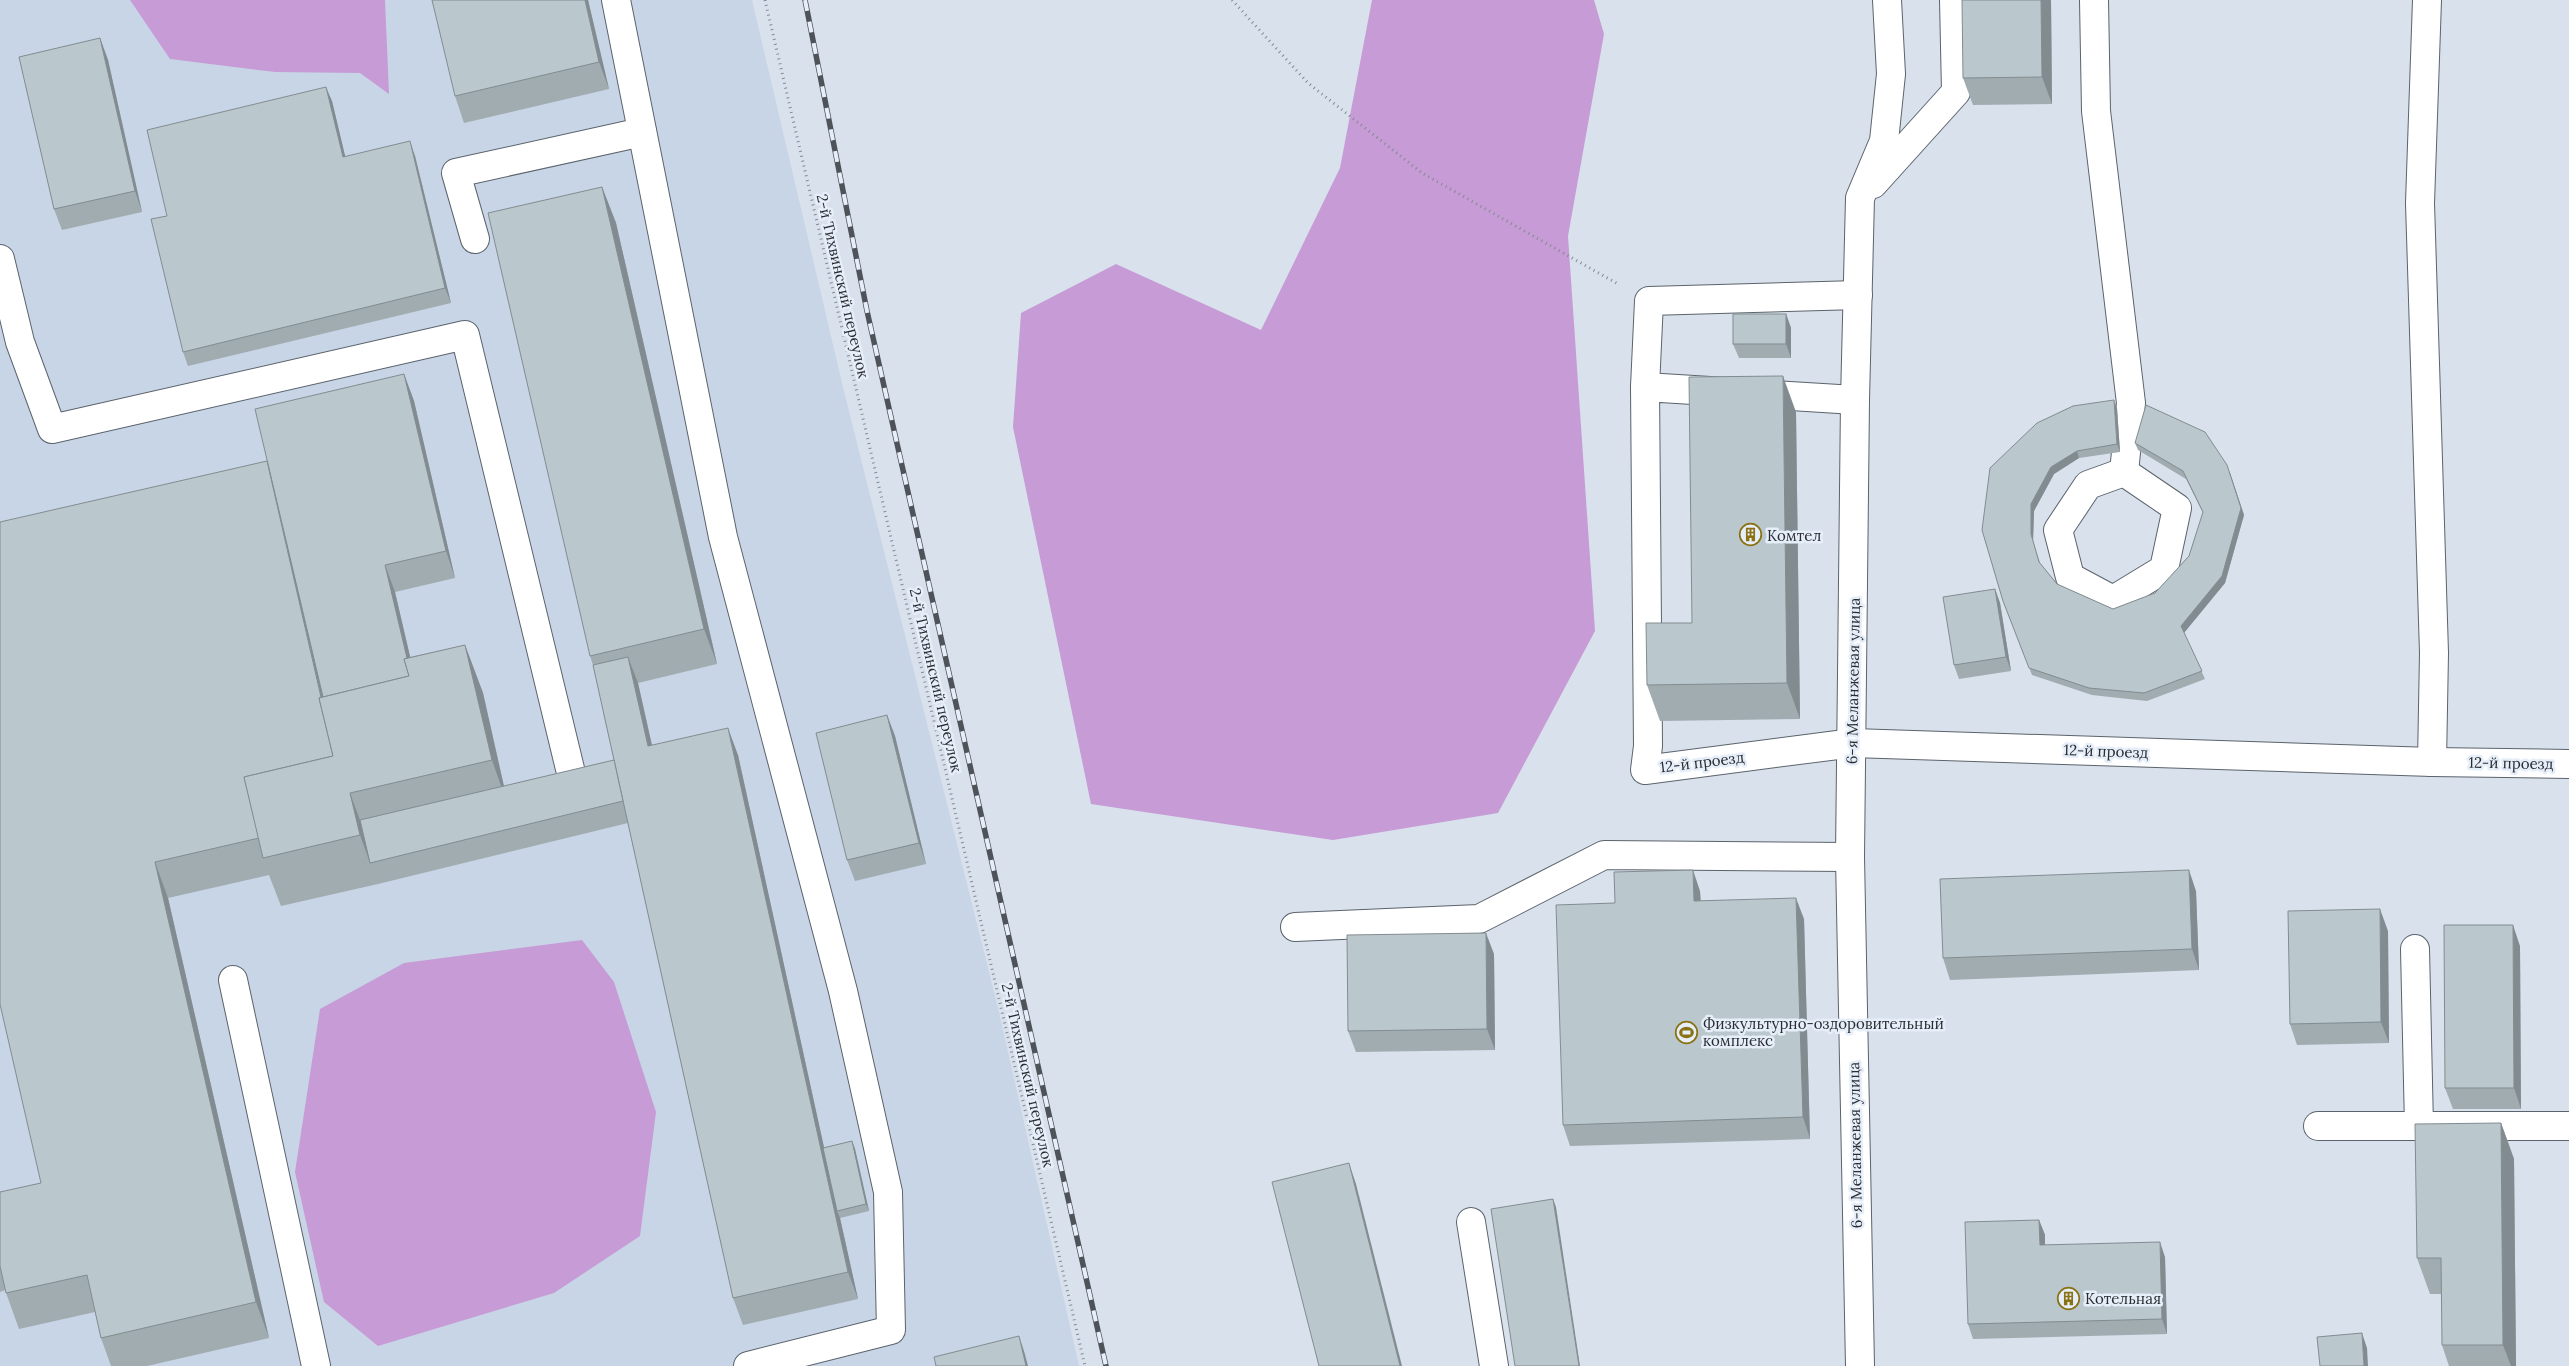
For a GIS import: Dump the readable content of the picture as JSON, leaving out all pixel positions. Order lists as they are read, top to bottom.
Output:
{
  "streets": {
    "street": ["6-я Меланжевая улица", "12-й проезд"],
    "path": ["2-й Тихвинский переулок"]
  },
  "crossings": [
    ["6-я Меланжевая улица", "12-й проезд"]
  ],
  "places": {
    "building": ["Комтел", "Котельная"],
    "sports": ["Физкультурно-оздоровительный комплекс"]
  }
}
